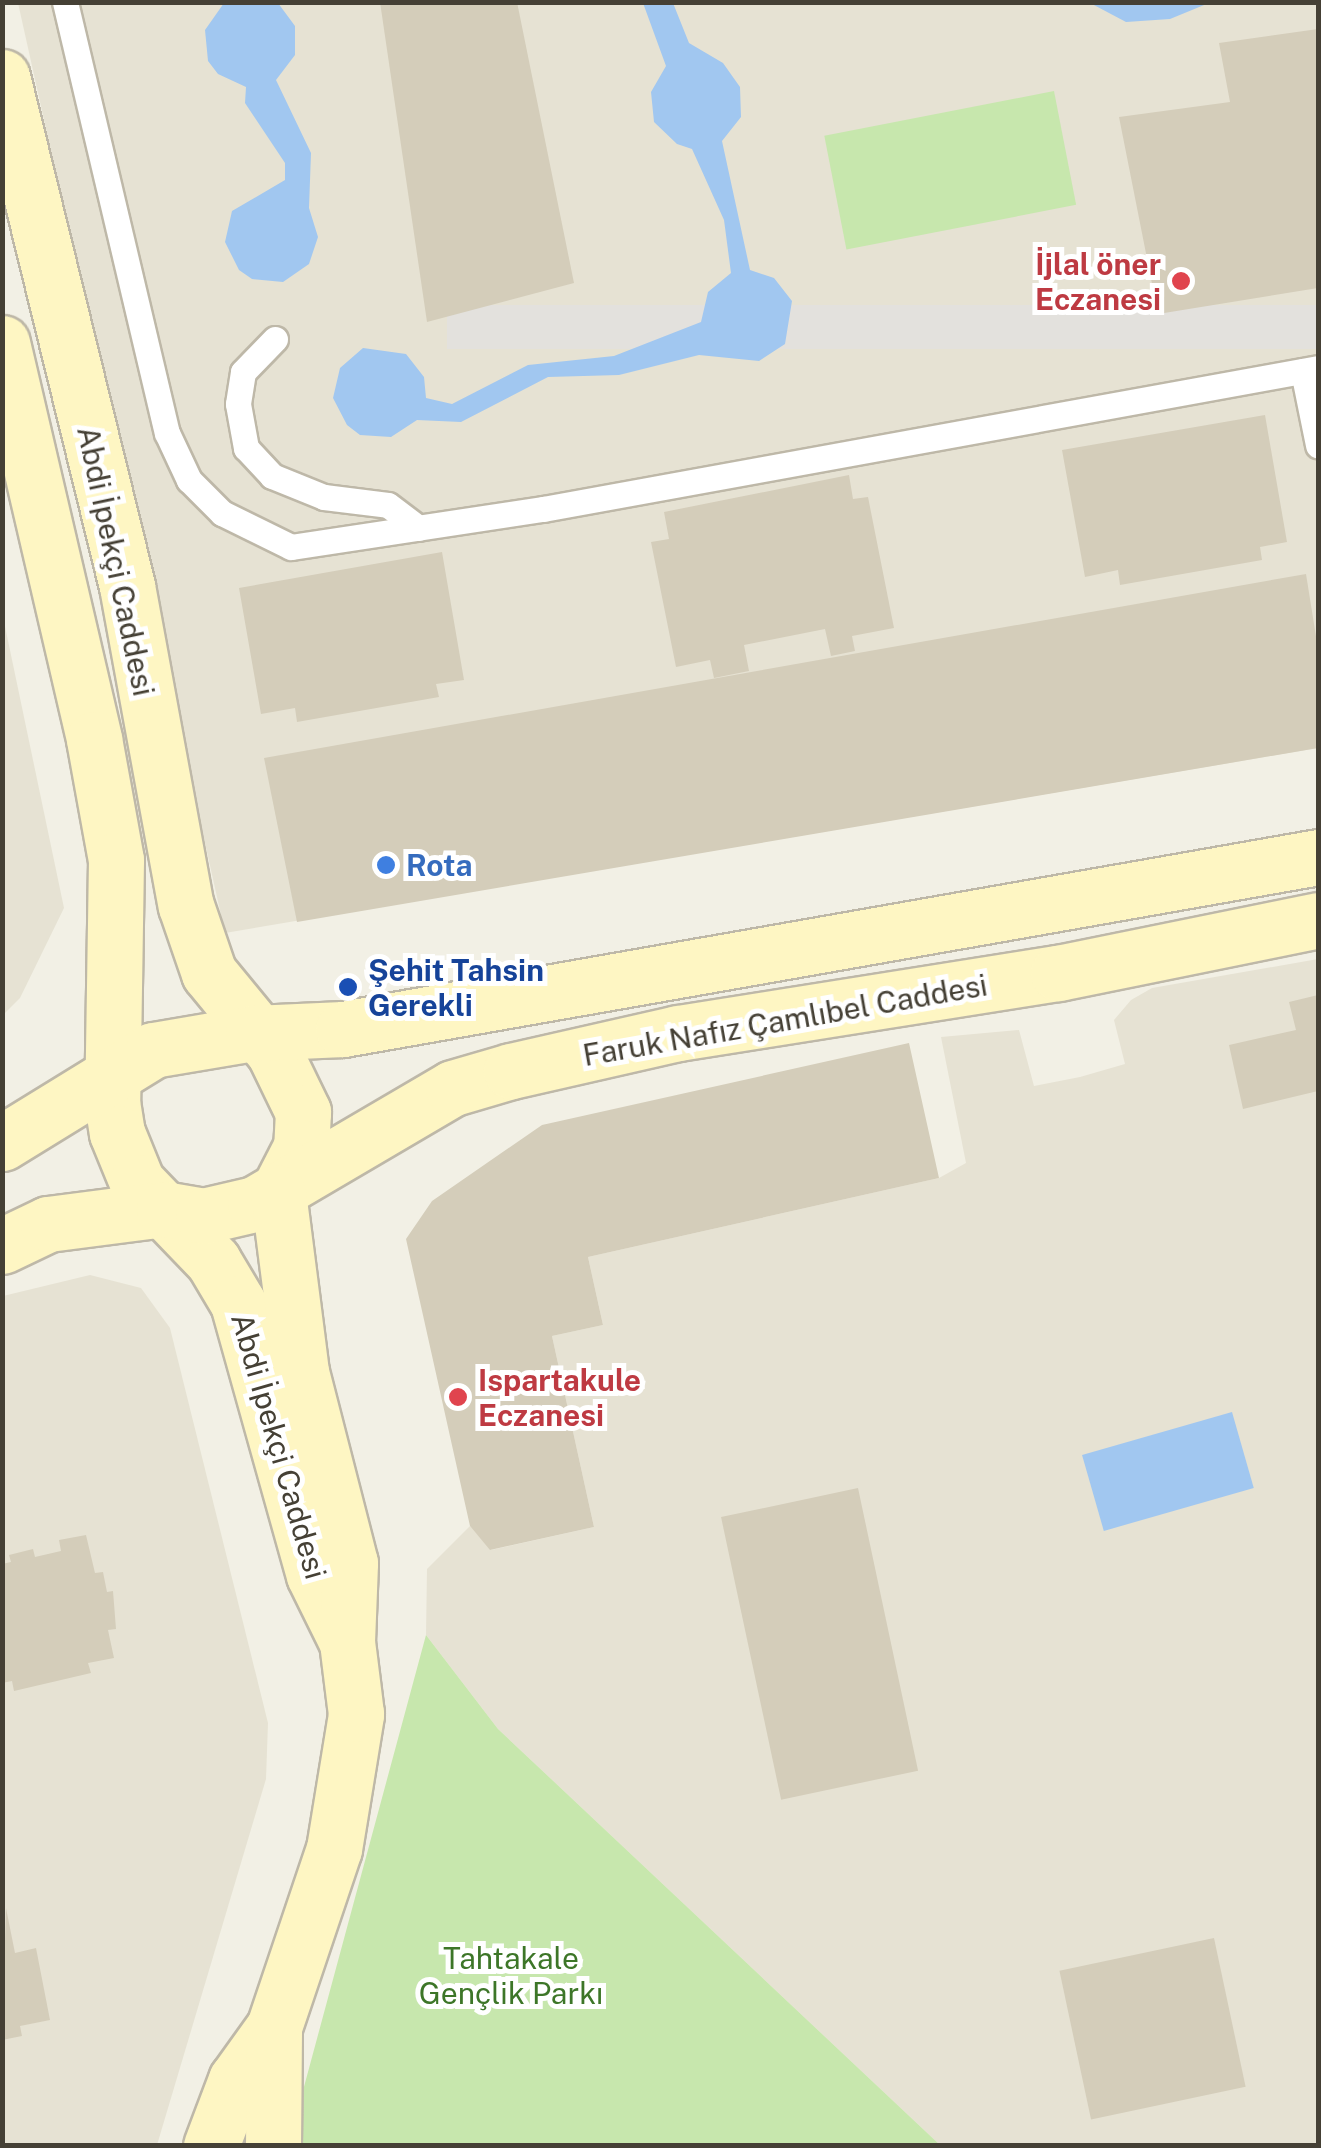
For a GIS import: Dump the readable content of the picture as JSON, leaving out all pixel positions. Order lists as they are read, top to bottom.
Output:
{
  "streets": {
    "street": ["Abdi İpekçi Caddesi", "Faruk Nafız Çamlıbel Caddesi"]
  },
  "crossings": [
    ["Abdi İpekçi Caddesi", "Faruk Nafız Çamlıbel Caddesi"]
  ],
  "parks": ["Tahtakale Gençlik Parkı"],
  "places": [
    "İjlal öner Eczanesi",
    "Rota",
    "Şehit Tahsin Gerekli",
    "Ispartakule Eczanesi"
  ]
}
